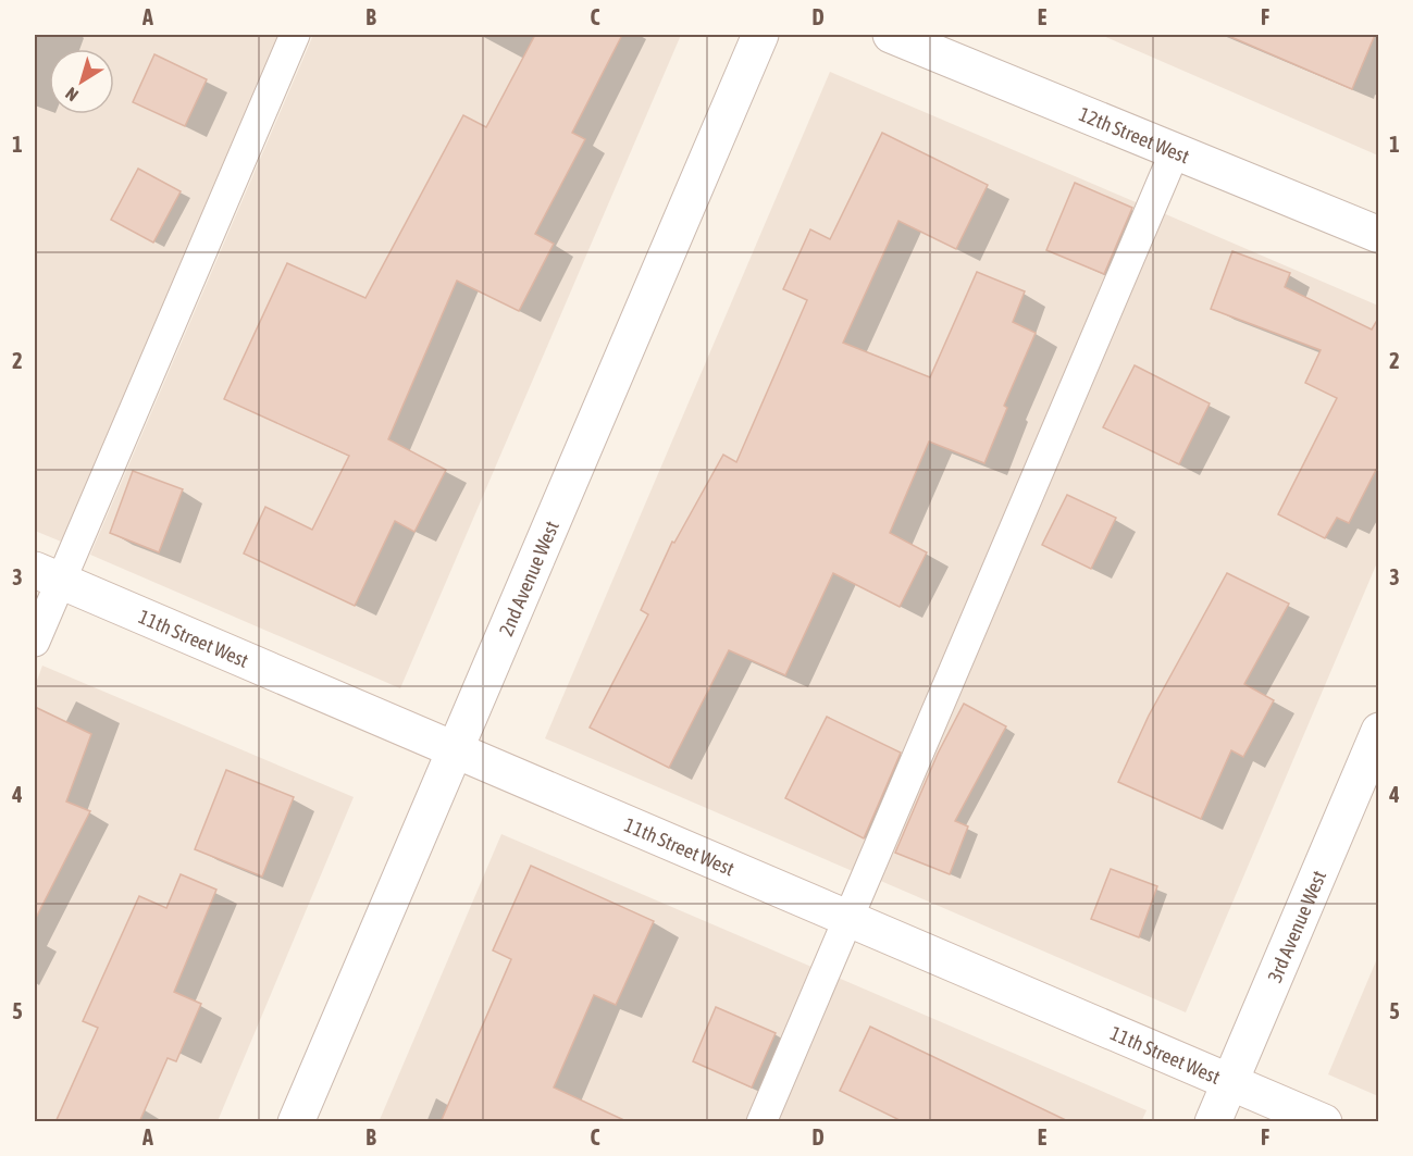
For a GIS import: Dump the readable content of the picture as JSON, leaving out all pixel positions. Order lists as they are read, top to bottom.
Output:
{
  "streets": {
    "street": [
      "12th Street West",
      "2nd Avenue West",
      "11th Street West",
      "3rd Avenue West"
    ]
  },
  "crossings": [
    ["2nd Avenue West", "11th Street West"],
    ["11th Street West", "3rd Avenue West"]
  ],
  "north": "bottom left",
  "grid": {
    "columns": [
      "A",
      "B",
      "C",
      "D",
      "E",
      "F"
    ],
    "rows": [
      "1",
      "2",
      "3",
      "4",
      "5"
    ]
  }
}
